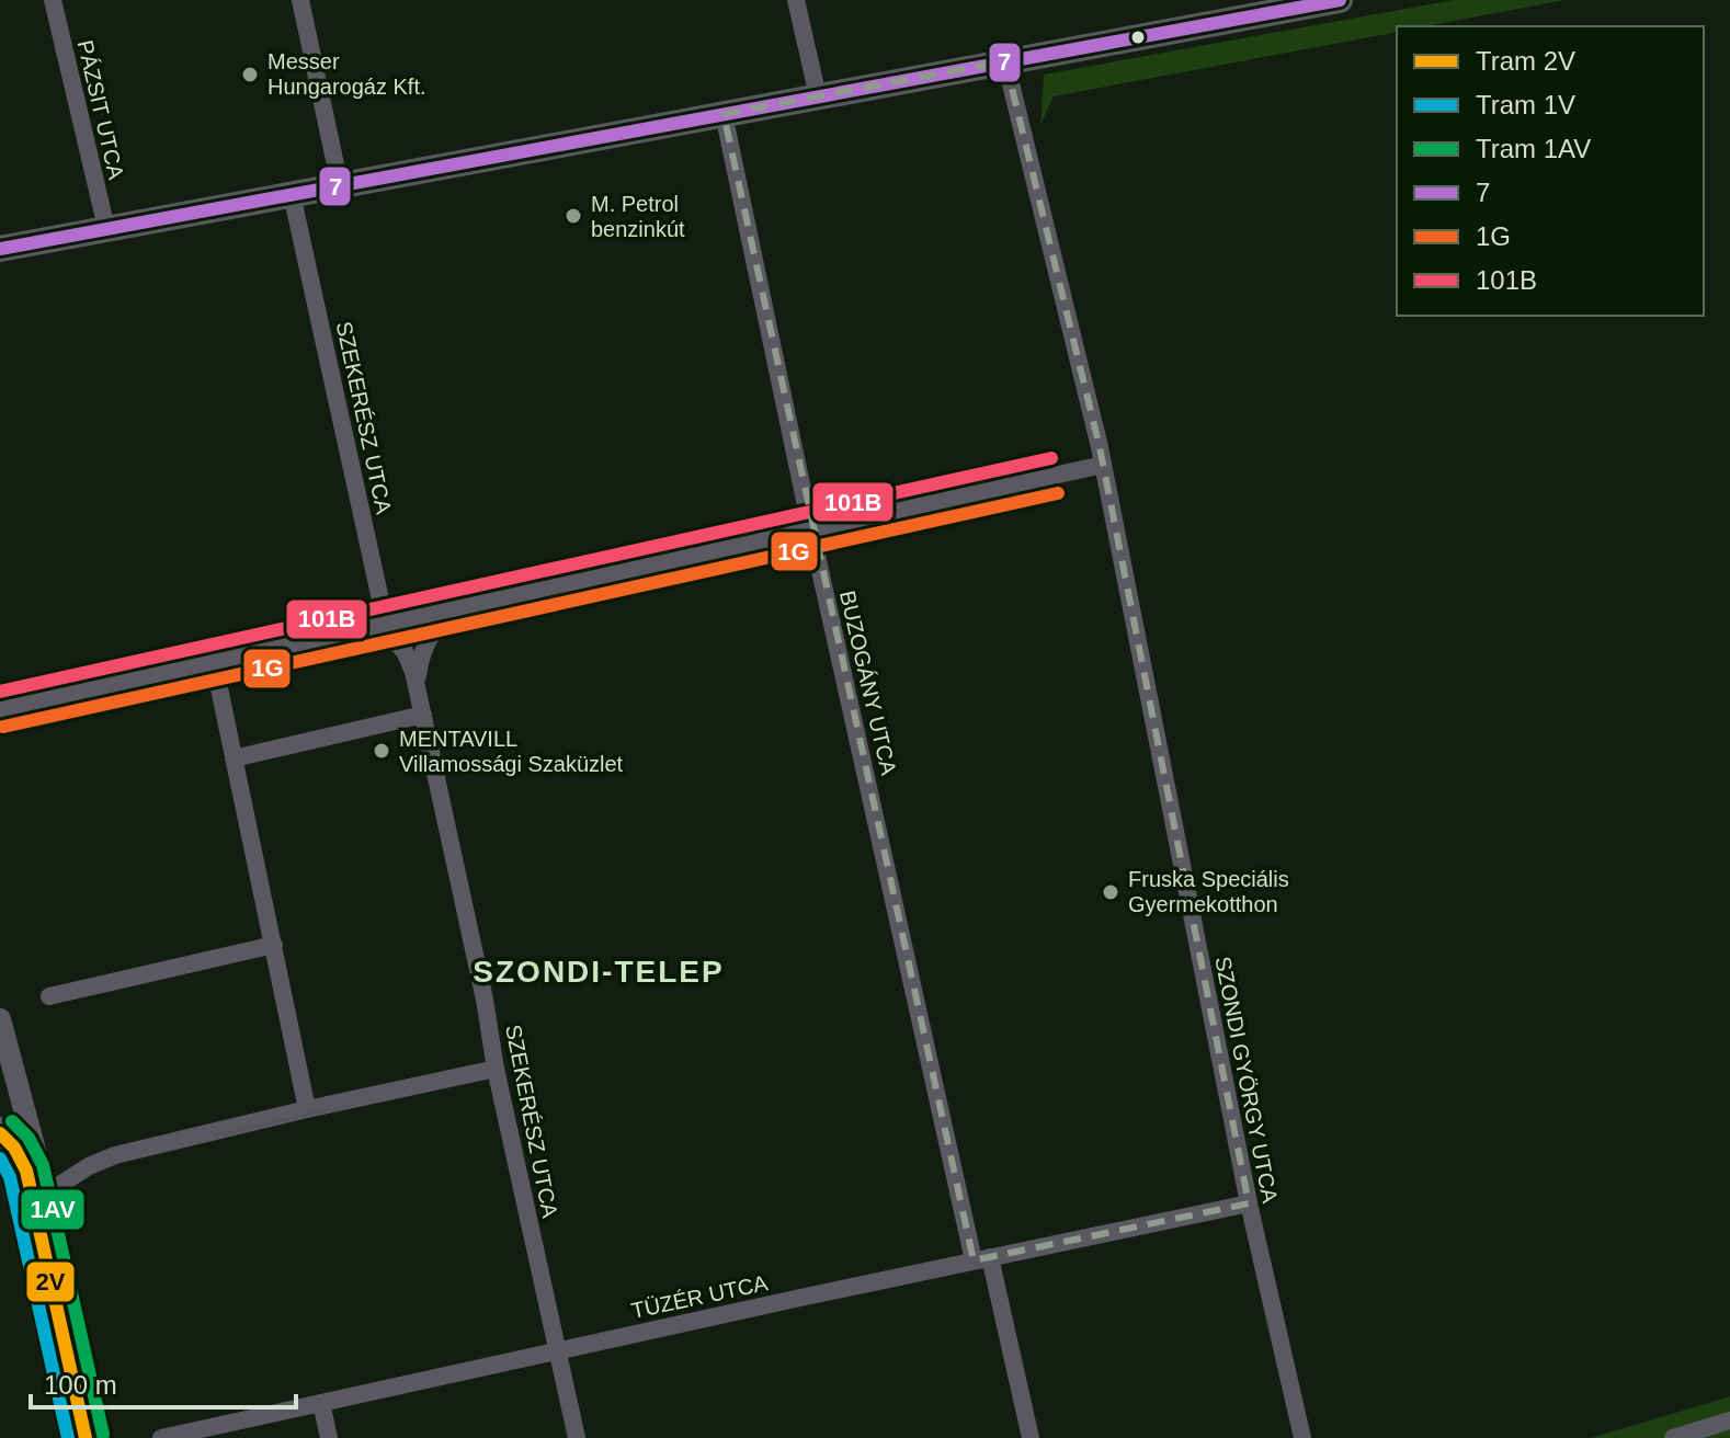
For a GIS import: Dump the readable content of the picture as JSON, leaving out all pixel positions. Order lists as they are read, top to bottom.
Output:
{
  "streets": {
    "street": [
      "PÁZSIT UTCA",
      "SZEKERÉSZ UTCA",
      "BUZOGÁNY UTCA",
      "SZONDI GYÖRGY UTCA",
      "TÜZÉR UTCA"
    ]
  },
  "crossings": [
    ["SZEKERÉSZ UTCA", "TÜZÉR UTCA"],
    ["BUZOGÁNY UTCA", "TÜZÉR UTCA"],
    ["SZONDI GYÖRGY UTCA", "TÜZÉR UTCA"]
  ],
  "districts": ["SZONDI-TELEP"],
  "places": [
    "Messer Hungarogáz Kft.",
    "M. Petrol benzinkút",
    "MENTAVILL Villamossági Szaküzlet",
    "Fruska Speciális Gyermekotthon"
  ],
  "lines": [
    "transit line 7",
    "transit line 101B",
    "transit line 1G",
    "tram line 1AV",
    "tram line 2V",
    "tram line 1V"
  ],
  "legend": [
    "Tram 2V",
    "Tram 1V",
    "Tram 1AV",
    "7",
    "1G",
    "101B"
  ],
  "scale_bar": "100 m"
}
